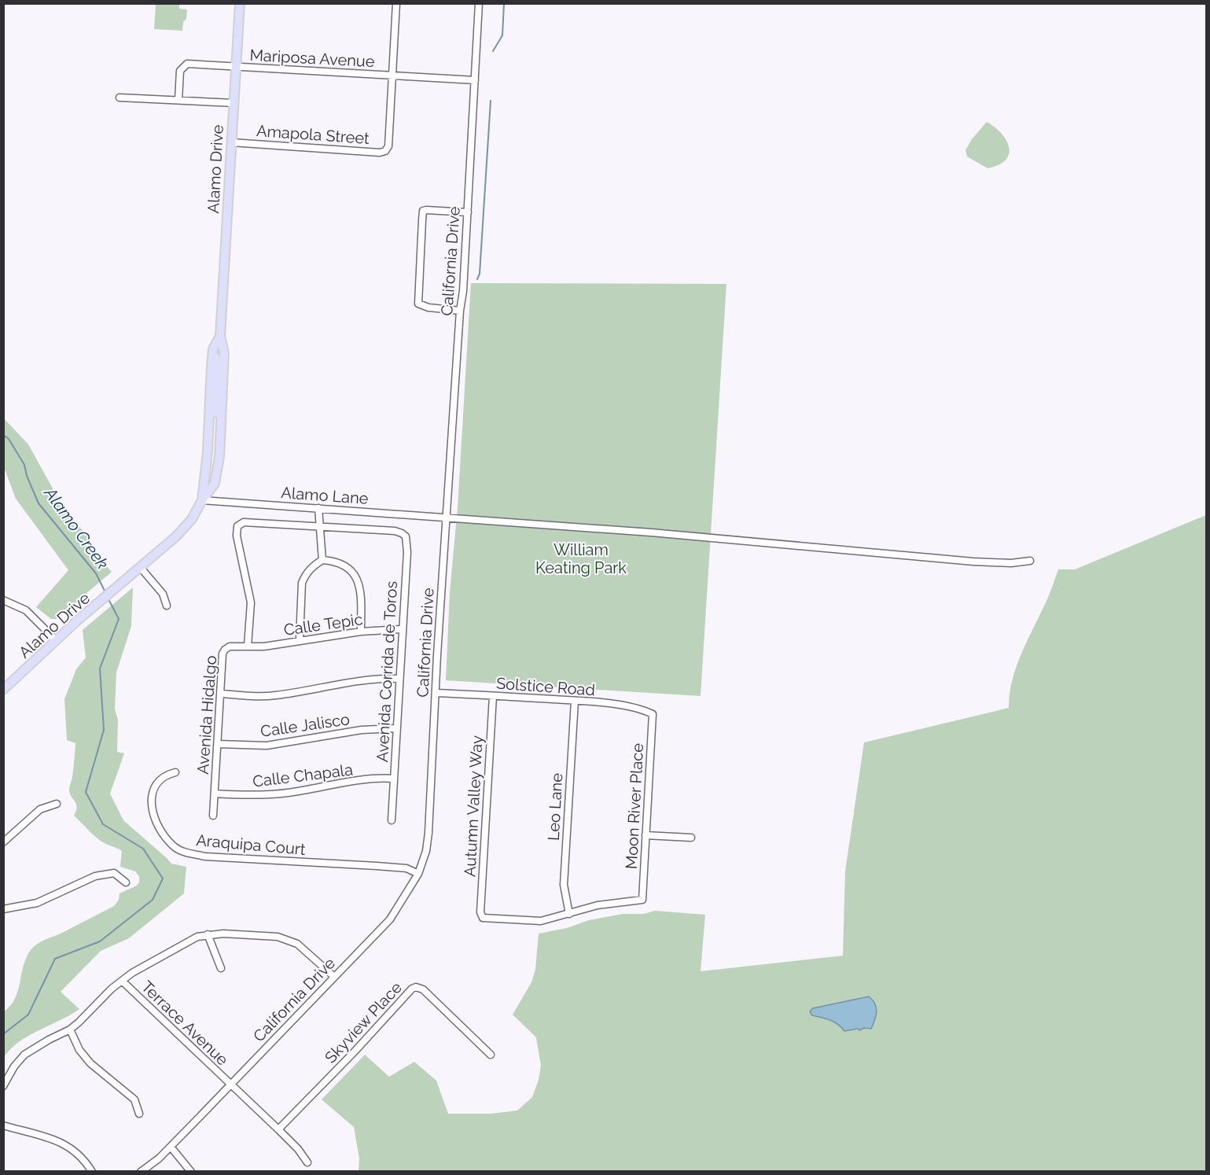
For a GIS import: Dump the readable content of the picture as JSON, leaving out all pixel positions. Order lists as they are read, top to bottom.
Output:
{
  "streets": {
    "main road": ["Alamo Drive"],
    "street": [
      "Mariposa Avenue",
      "Amapola Street",
      "California Drive",
      "Alamo Lane",
      "Calle Tepic",
      "Avenida Corrida de Toros",
      "Solstice Road",
      "Avenida Hidalgo",
      "Calle Jalisco",
      "Calle Chapala",
      "Autumn Valley Way",
      "Moon River Place",
      "Leo Lane",
      "Araquipa Court",
      "Skyview Place",
      "Terrace Avenue"
    ]
  },
  "crossings": [
    ["Mariposa Avenue", "Amapola Street"],
    ["Mariposa Avenue", "Alamo Drive"],
    ["Mariposa Avenue", "California Drive"],
    ["Amapola Street", "Alamo Drive"],
    ["Alamo Drive", "Alamo Lane"],
    ["California Drive", "Alamo Lane"],
    ["California Drive", "Solstice Road"],
    ["California Drive", "Araquipa Court"],
    ["California Drive", "Terrace Avenue"],
    ["Calle Tepic", "Avenida Corrida de Toros"],
    ["Calle Tepic", "Avenida Hidalgo"],
    ["Avenida Corrida de Toros", "Calle Jalisco"],
    ["Avenida Corrida de Toros", "Calle Chapala"],
    ["Solstice Road", "Autumn Valley Way"],
    ["Solstice Road", "Moon River Place"],
    ["Solstice Road", "Leo Lane"],
    ["Avenida Hidalgo", "Calle Jalisco"],
    ["Avenida Hidalgo", "Calle Chapala"],
    ["Autumn Valley Way", "Moon River Place"],
    ["Autumn Valley Way", "Leo Lane"],
    ["Moon River Place", "Leo Lane"],
    ["Skyview Place", "Terrace Avenue"]
  ],
  "water": ["Alamo Creek"],
  "parks": ["William Keating Park"]
}
